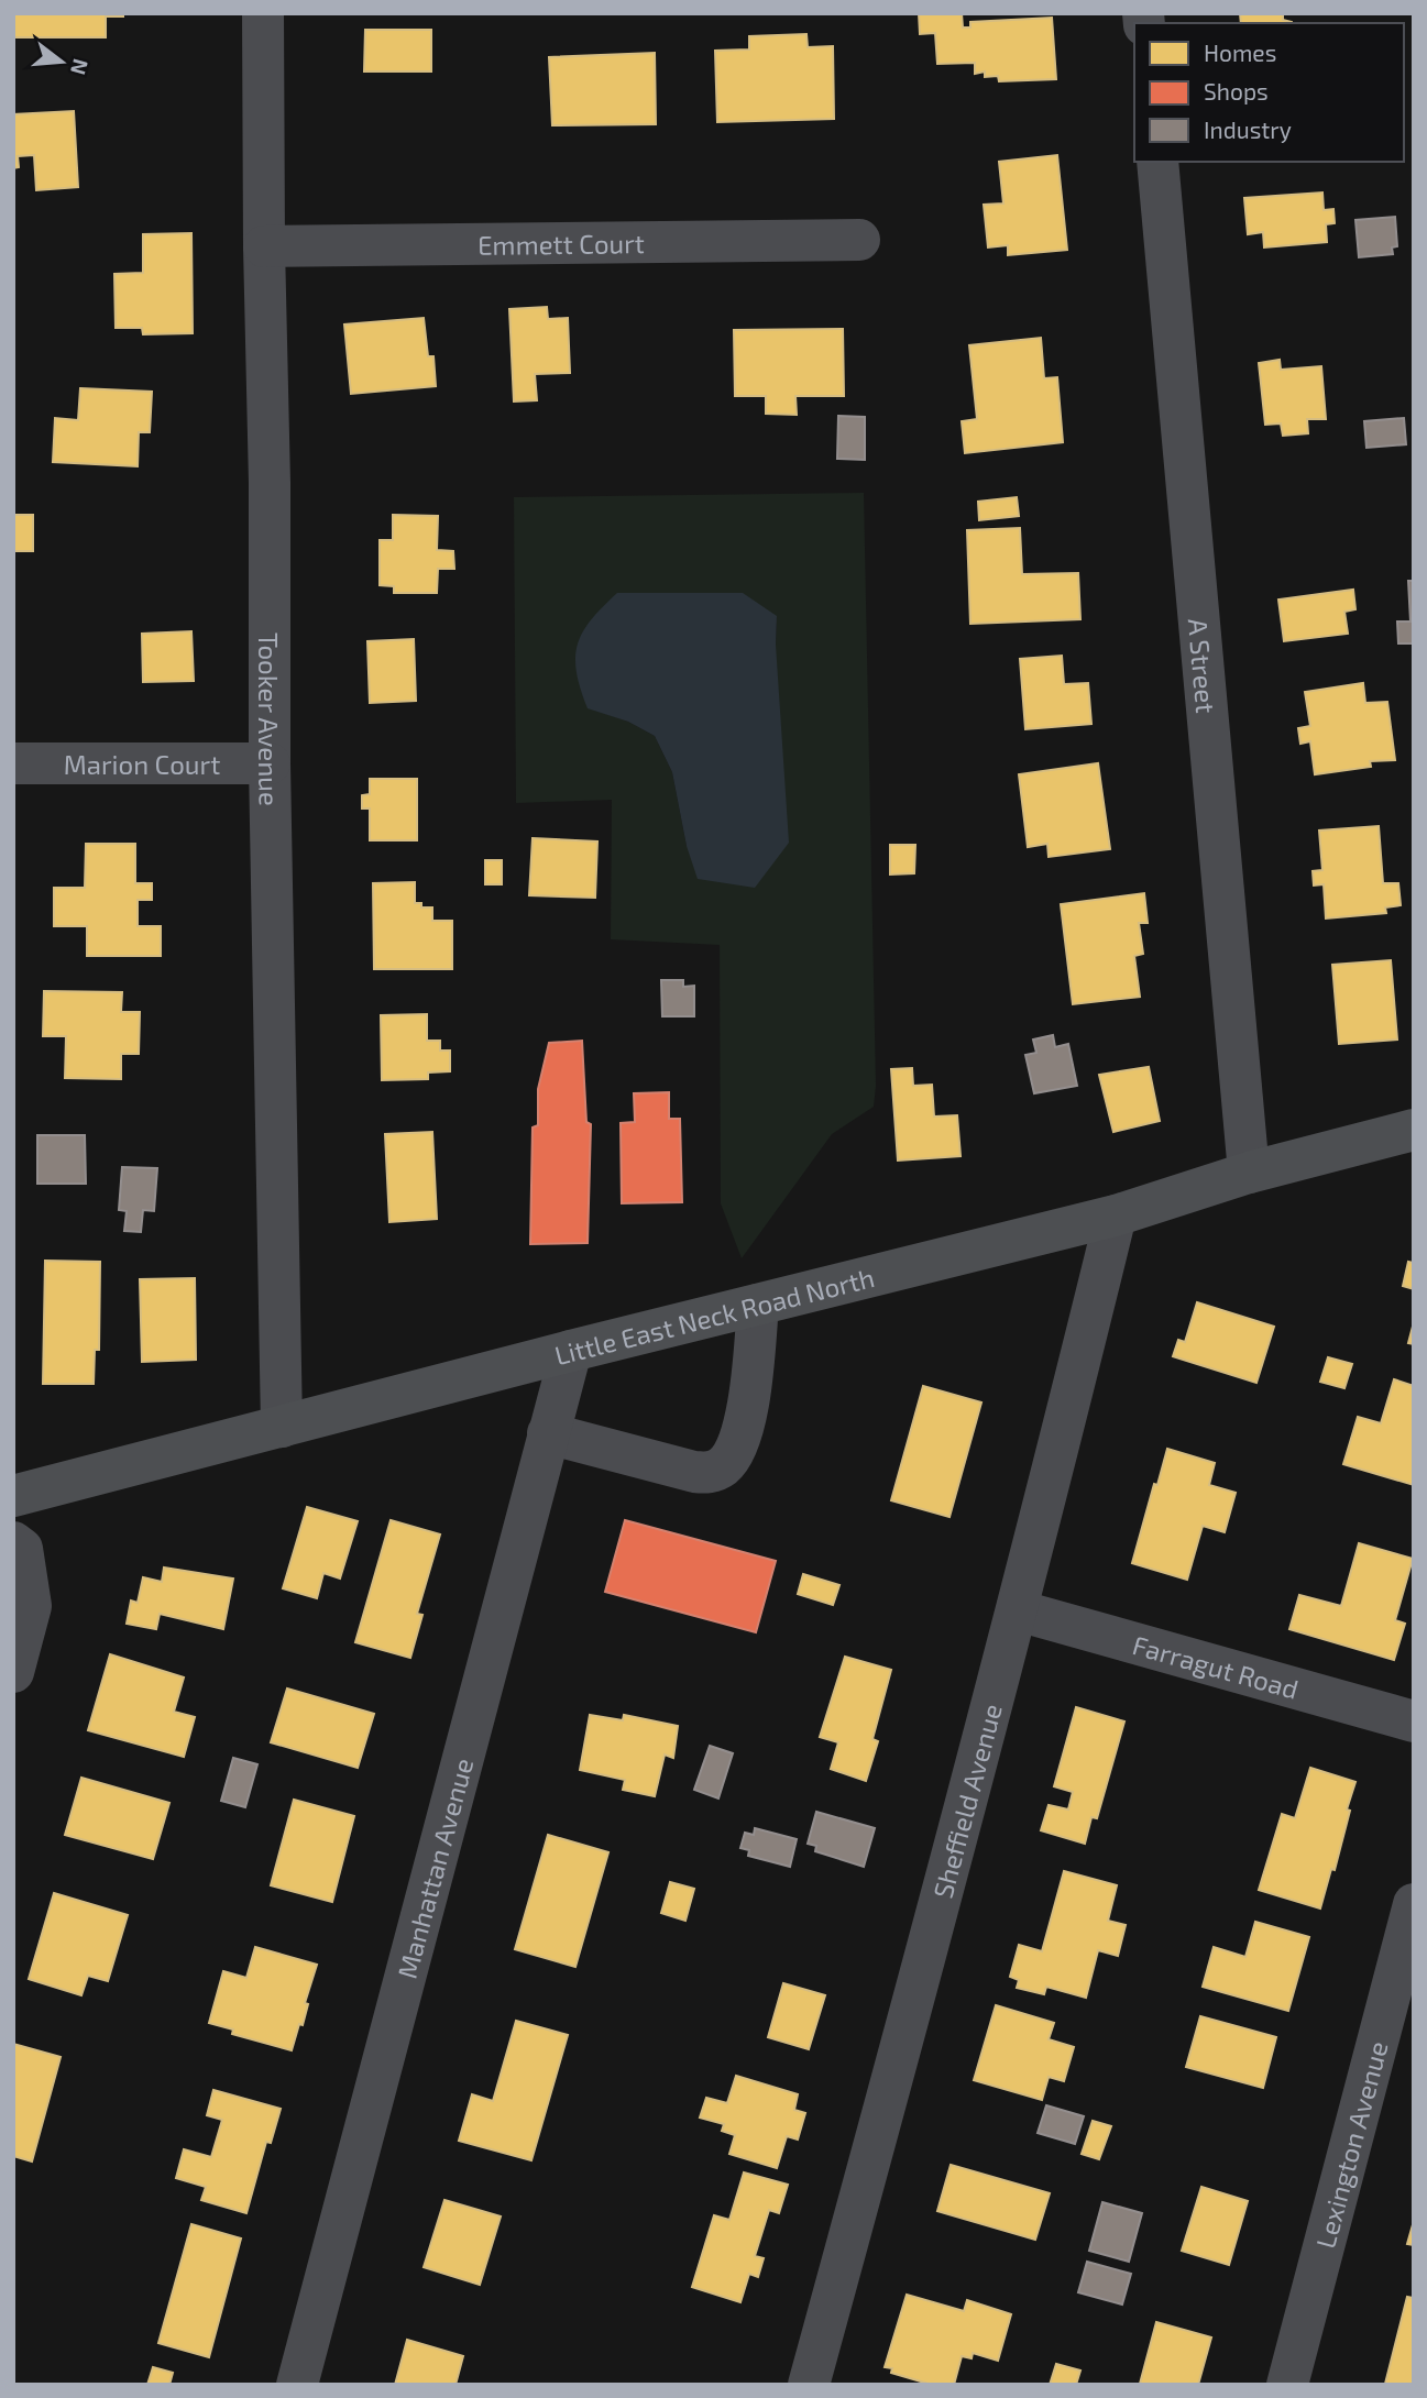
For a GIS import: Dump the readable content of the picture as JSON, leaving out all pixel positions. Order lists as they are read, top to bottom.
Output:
{
  "streets": {
    "main road": ["Little East Neck Road North"],
    "street": [
      "Emmett Court",
      "A Street",
      "Tooker Avenue",
      "Marion Court",
      "Farragut Road",
      "Sheffield Avenue",
      "Manhattan Avenue",
      "Lexington Avenue"
    ]
  },
  "crossings": [
    ["Emmett Court", "Tooker Avenue"],
    ["A Street", "Little East Neck Road North"],
    ["Tooker Avenue", "Marion Court"],
    ["Tooker Avenue", "Little East Neck Road North"],
    ["Little East Neck Road North", "Sheffield Avenue"],
    ["Little East Neck Road North", "Manhattan Avenue"],
    ["Farragut Road", "Sheffield Avenue"]
  ],
  "legend": ["Homes", "Shops", "Industry"],
  "north": "right"
}
